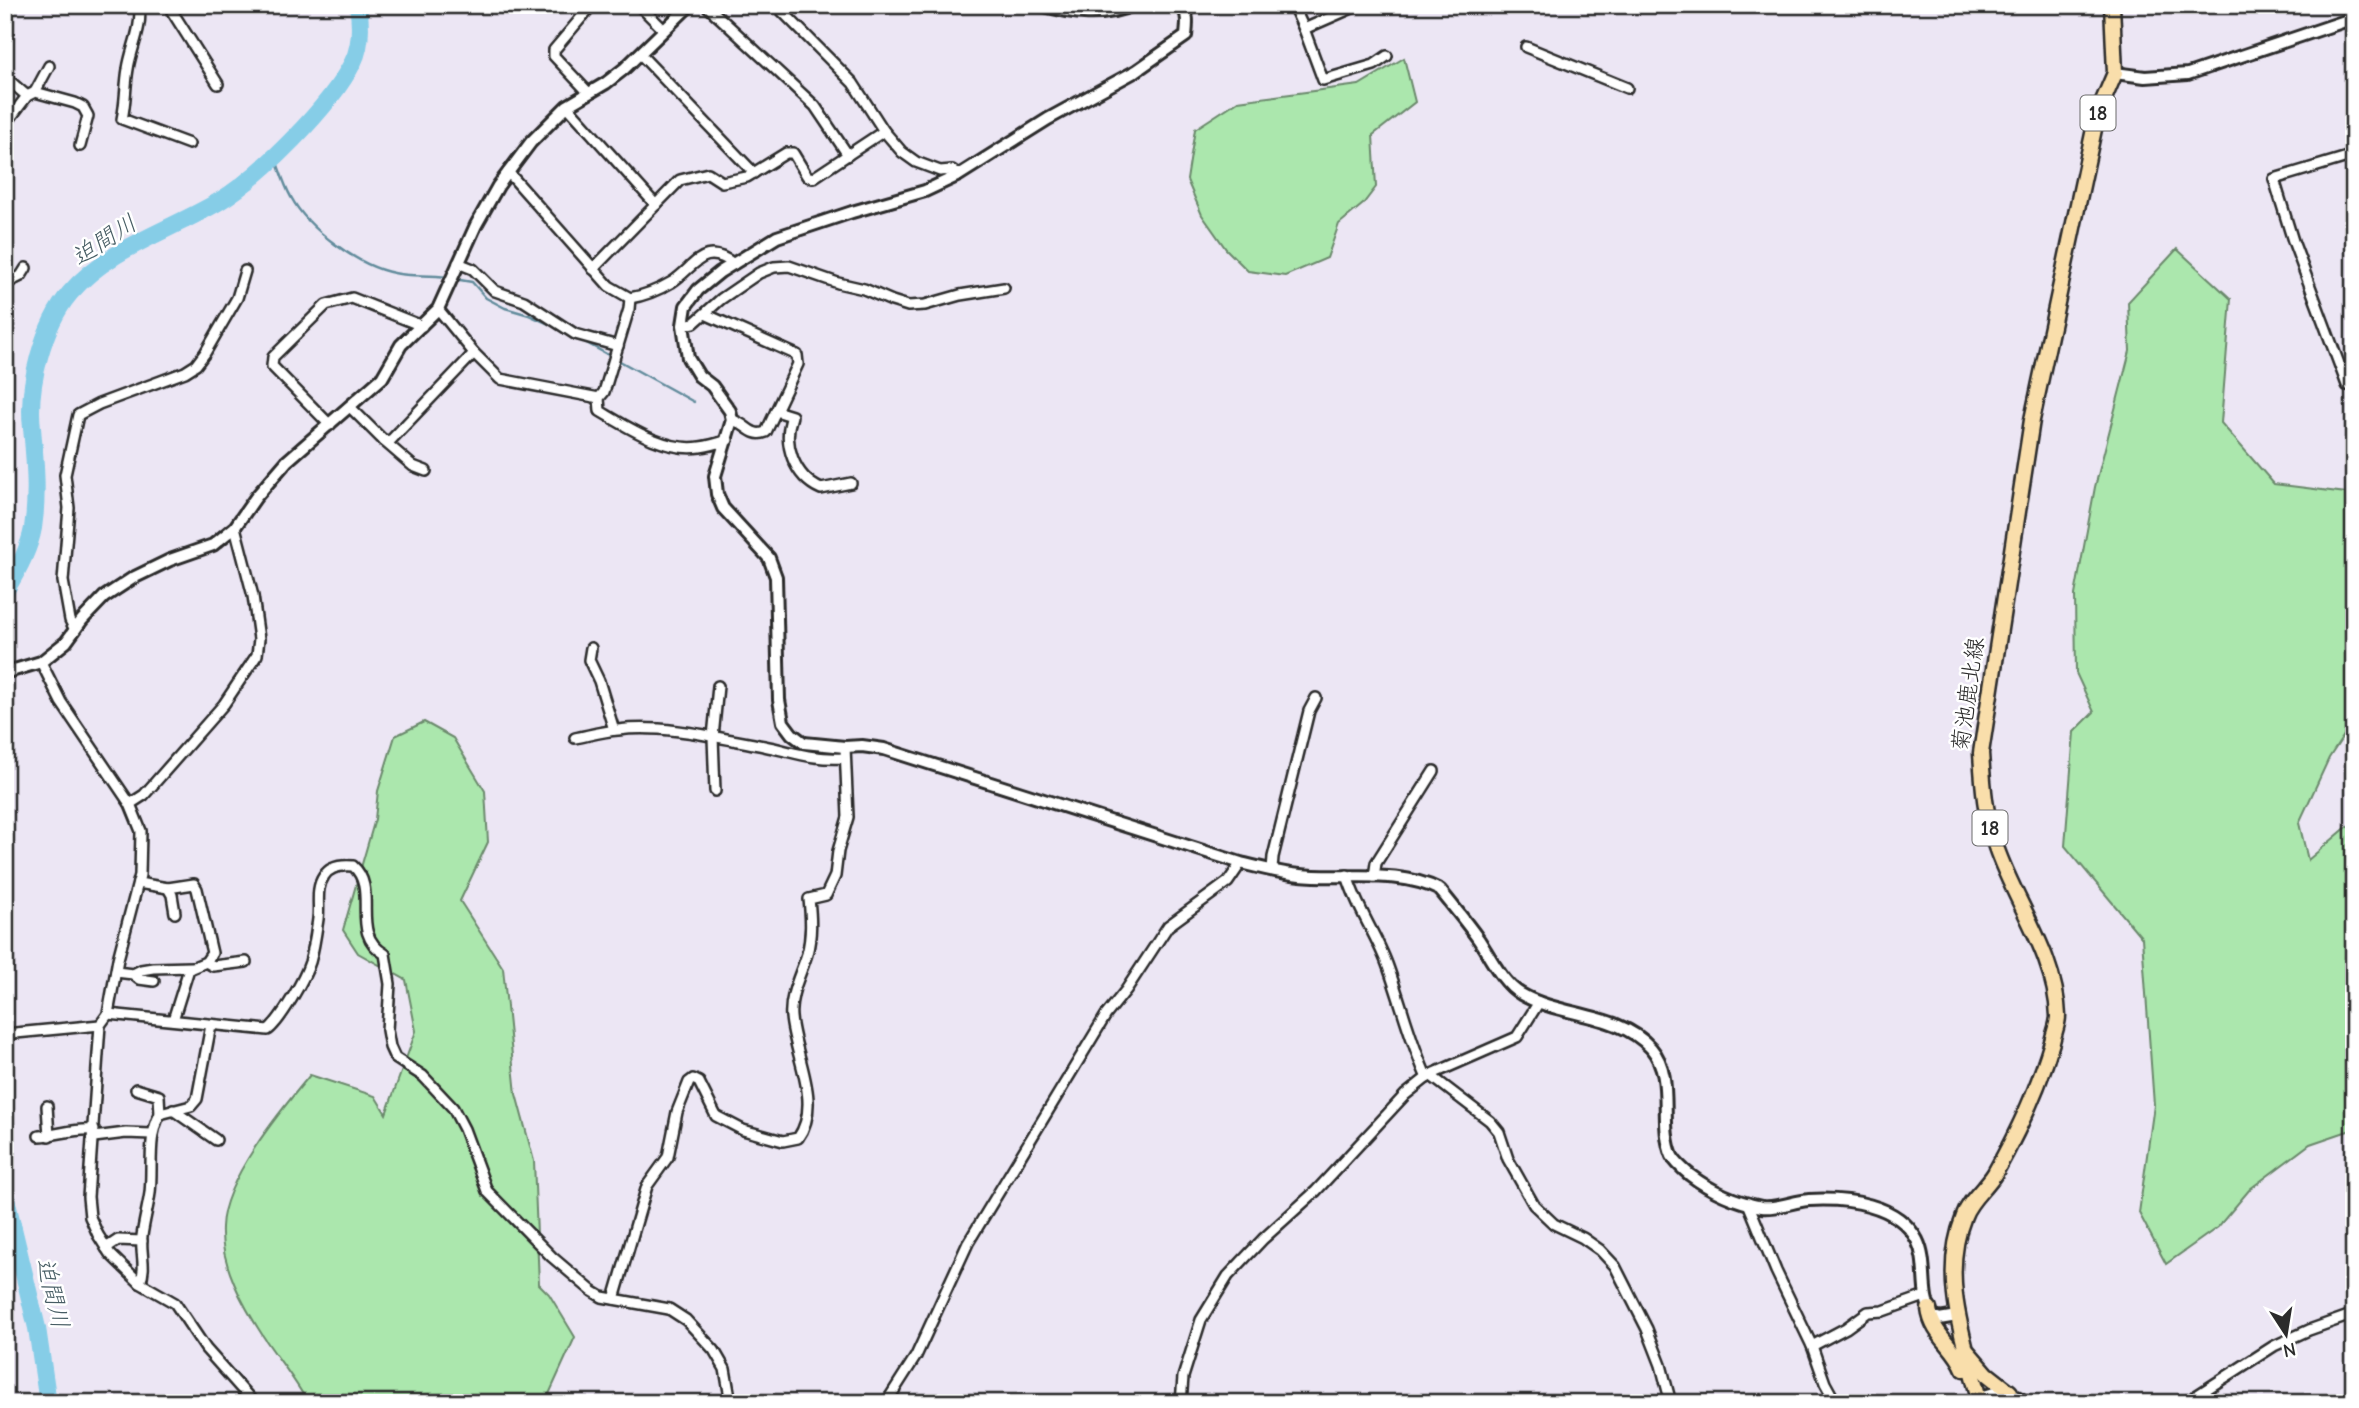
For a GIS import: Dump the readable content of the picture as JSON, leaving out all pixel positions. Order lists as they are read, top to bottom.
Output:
{
  "streets": {
    "main road": ["18", "菊池鹿北線"]
  },
  "water": ["迫間川"],
  "north": "bottom"
}
